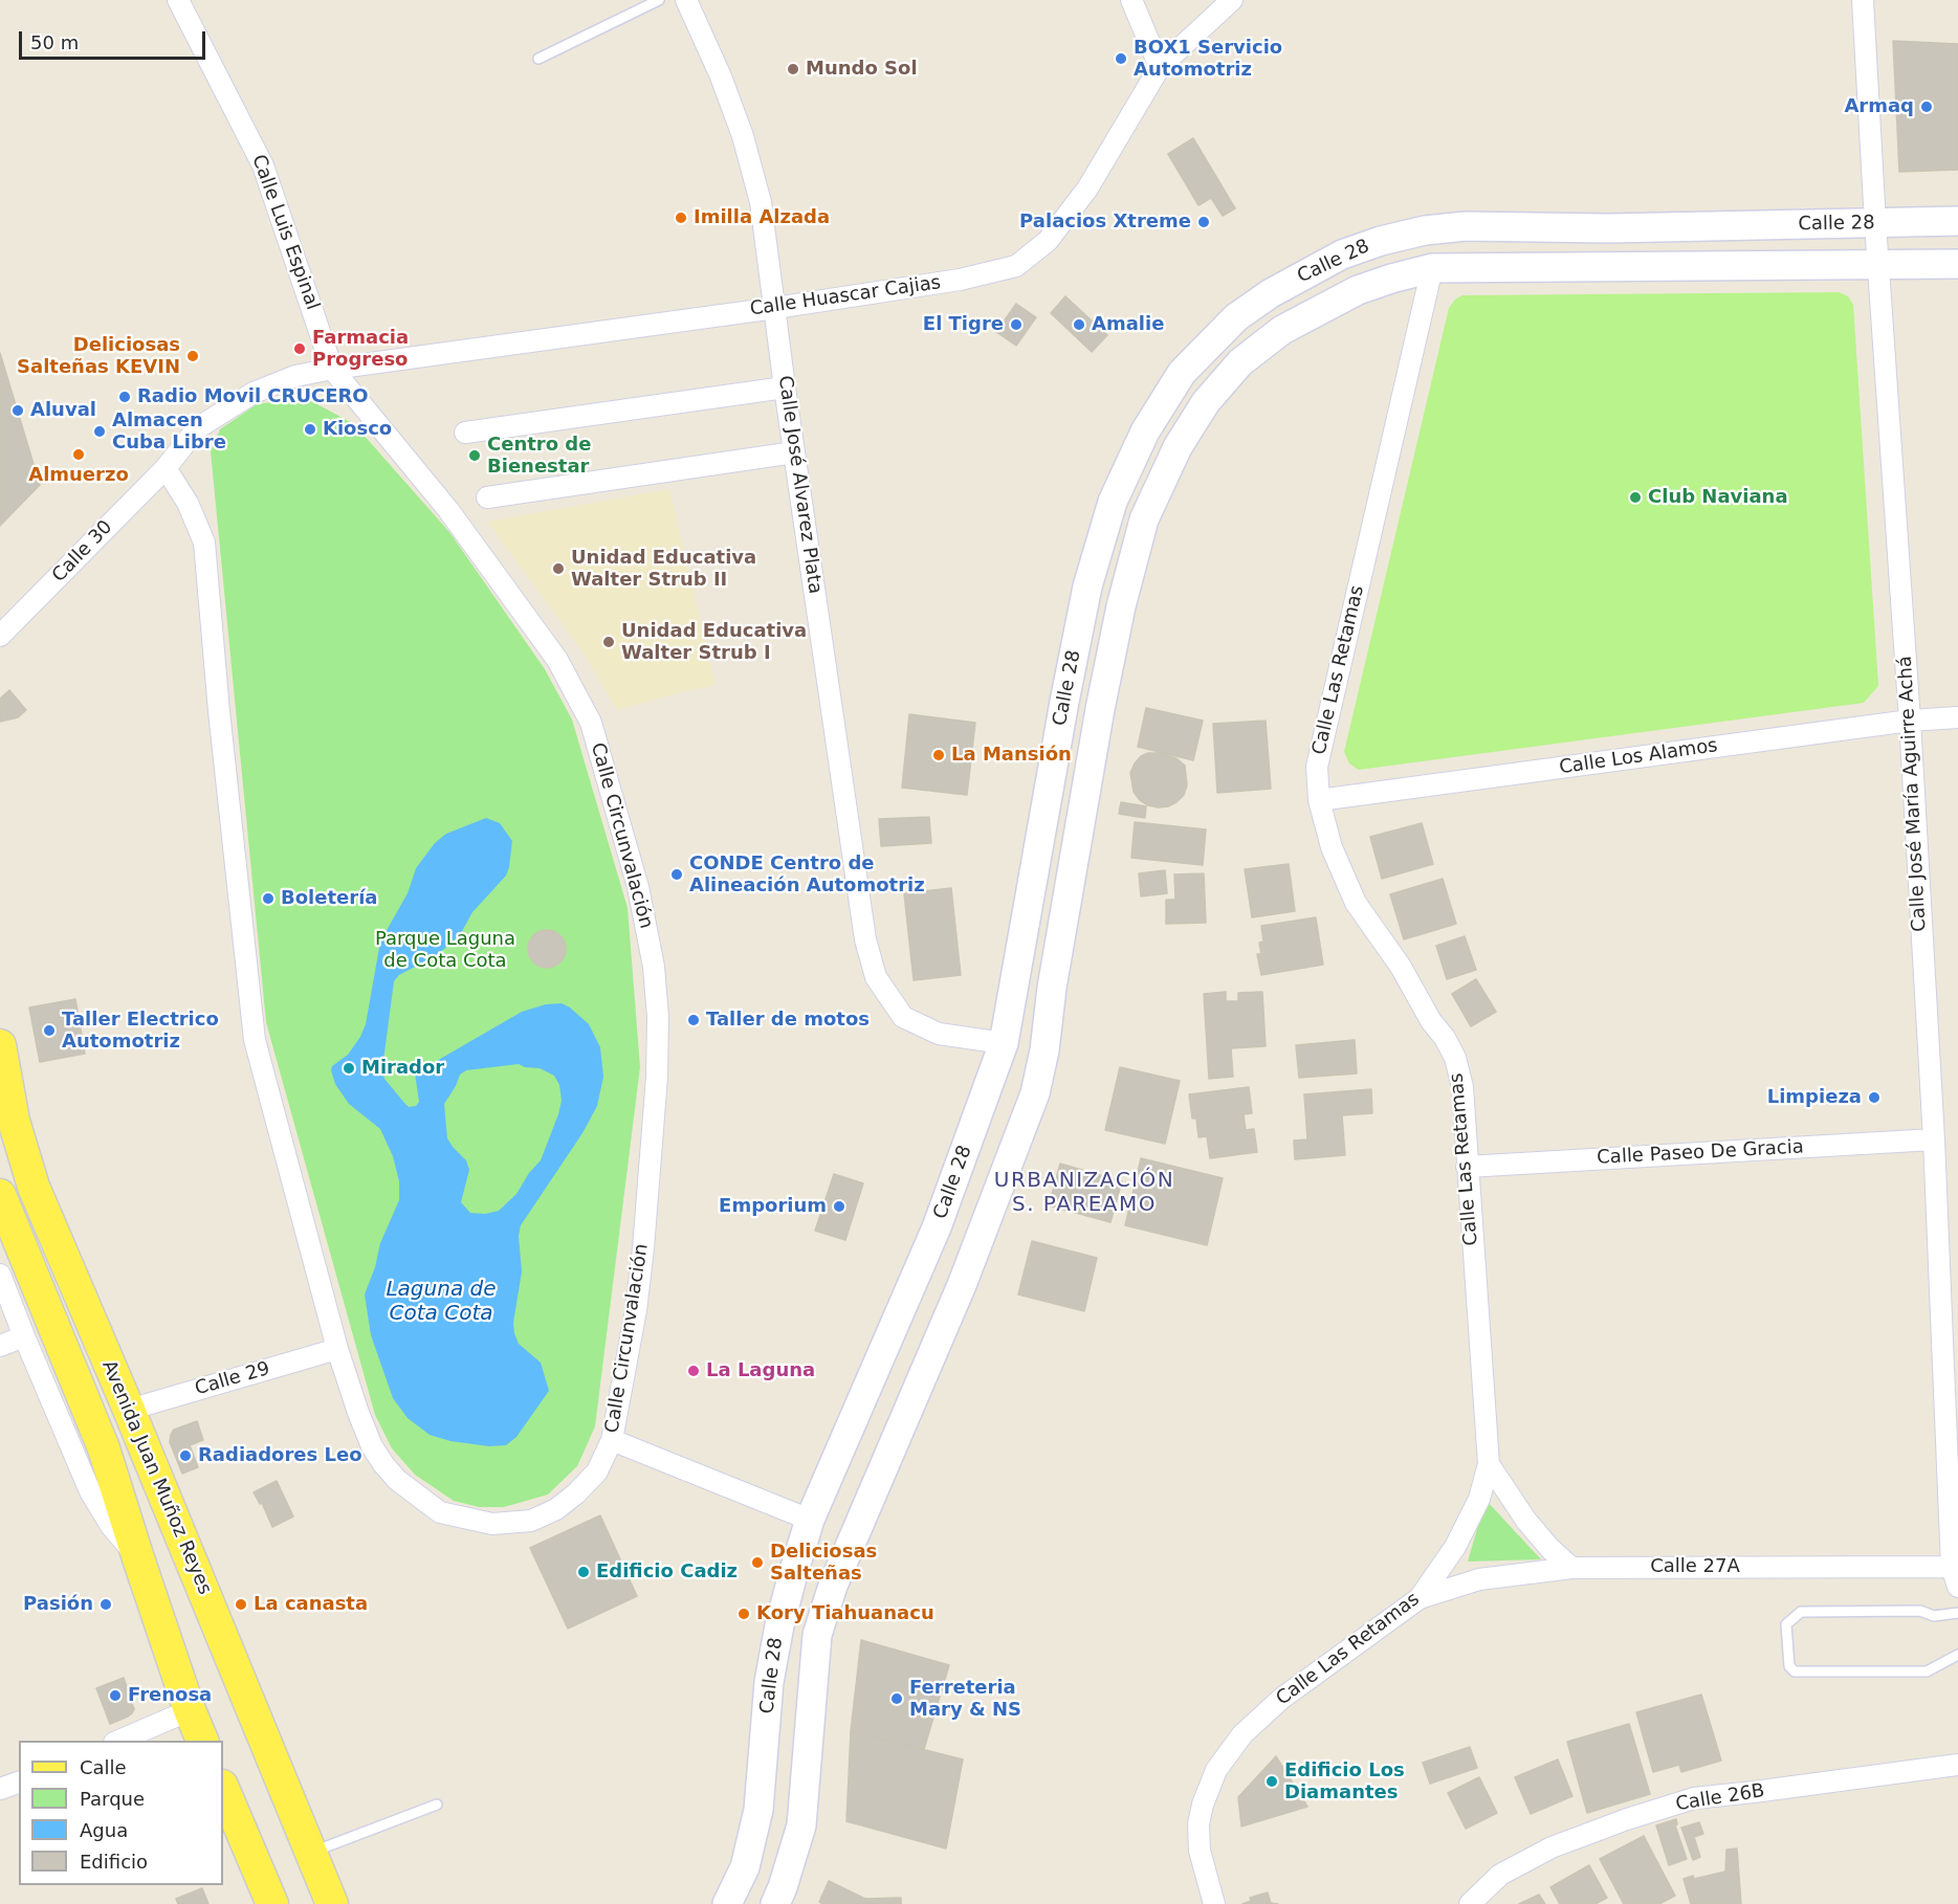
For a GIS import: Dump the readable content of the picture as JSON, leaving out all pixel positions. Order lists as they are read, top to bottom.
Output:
{
  "streets": {
    "main road": ["Calle 28", "Avenida Juan Muñoz Reyes"],
    "street": [
      "Calle Luis Espinal",
      "Calle Huascar Cajias",
      "Calle José Alvarez Plata",
      "Calle 30",
      "Calle Las Retamas",
      "Calle Los Alamos",
      "Calle José María Aguirre Achá",
      "Calle Circunvalación",
      "Calle Paseo De Gracia",
      "Calle 29",
      "Calle 27A",
      "Calle 26B"
    ]
  },
  "crossings": [
    ["Calle 28", "Calle José Alvarez Plata"],
    ["Calle 28", "Calle Las Retamas"],
    ["Calle 28", "Calle José María Aguirre Achá"],
    ["Calle Luis Espinal", "Calle Huascar Cajias"],
    ["Calle Luis Espinal", "Calle Circunvalación"],
    ["Calle Huascar Cajias", "Calle José Alvarez Plata"],
    ["Calle Huascar Cajias", "Calle Circunvalación"],
    ["Calle 30", "Calle Circunvalación"],
    ["Calle Las Retamas", "Calle Los Alamos"],
    ["Calle Las Retamas", "Calle Paseo De Gracia"],
    ["Calle Las Retamas", "Calle 27A"],
    ["Calle Los Alamos", "Calle José María Aguirre Achá"],
    ["Calle José María Aguirre Achá", "Calle Paseo De Gracia"],
    ["Calle José María Aguirre Achá", "Calle 27A"],
    ["Calle Circunvalación", "Calle 29"],
    ["Calle 29", "Avenida Juan Muñoz Reyes"]
  ],
  "districts": ["URBANIZACIÓN S. PAREAMO"],
  "water": ["Laguna de Cota Cota"],
  "parks": ["Parque Laguna de Cota Cota"],
  "places": [
    "BOX1 Servicio Automotriz",
    "Mundo Sol",
    "Armaq",
    "Imilla Alzada",
    "Palacios Xtreme",
    "El Tigre",
    "Amalie",
    "Farmacia Progreso",
    "Deliciosas Salteñas KEVIN",
    "Radio Movil CRUCERO",
    "Aluval",
    "Kiosco",
    "Almacen Cuba Libre",
    "Almuerzo",
    "Centro de Bienestar",
    "Club Naviana",
    "Unidad Educativa Walter Strub II",
    "Unidad Educativa Walter Strub I",
    "La Mansión",
    "CONDE Centro de Alineación Automotriz",
    "Boletería",
    "Taller de motos",
    "Taller Electrico Automotriz",
    "Mirador",
    "Limpieza",
    "Emporium",
    "La Laguna",
    "Radiadores Leo",
    "Deliciosas Salteñas",
    "Edificio Cadiz",
    "Pasión",
    "La canasta",
    "Kory Tiahuanacu",
    "Frenosa",
    "Ferreteria Mary & NS",
    "Edificio Los Diamantes"
  ],
  "legend": [
    "Calle",
    "Parque",
    "Agua",
    "Edificio"
  ],
  "scale_bar": "50 m"
}
